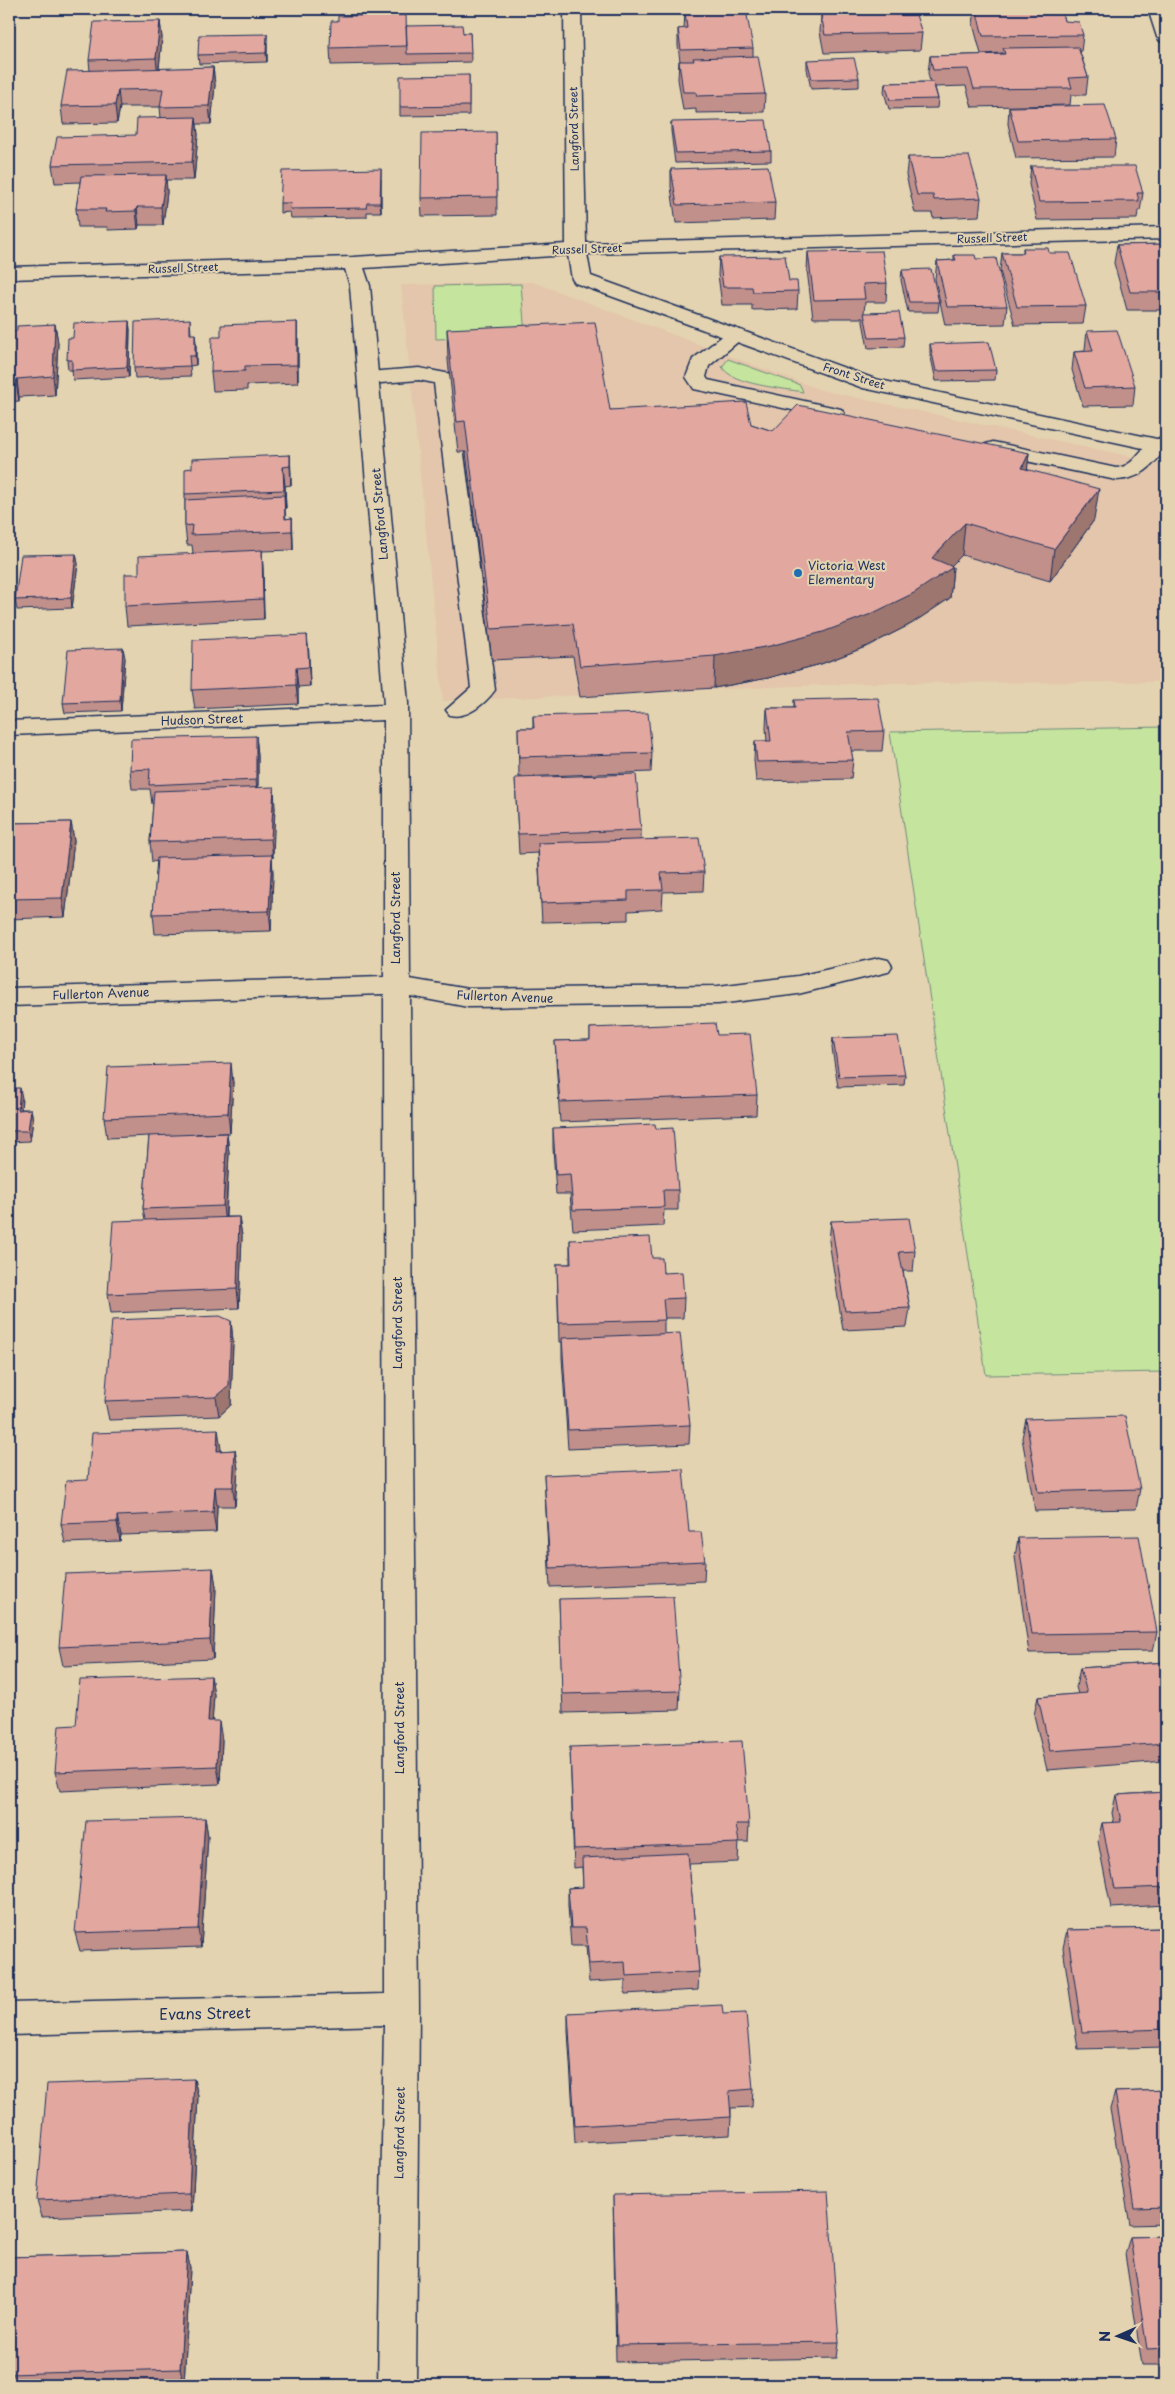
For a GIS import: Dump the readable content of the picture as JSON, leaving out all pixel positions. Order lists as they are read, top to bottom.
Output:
{
  "streets": {
    "street": [
      "Langford Street",
      "Russell Street",
      "Front Street",
      "Hudson Street",
      "Fullerton Avenue",
      "Evans Street"
    ]
  },
  "crossings": [
    ["Langford Street", "Russell Street"],
    ["Langford Street", "Front Street"],
    ["Langford Street", "Hudson Street"],
    ["Langford Street", "Fullerton Avenue"],
    ["Langford Street", "Evans Street"],
    ["Russell Street", "Front Street"]
  ],
  "places": ["Victoria West Elementary"],
  "north": "left"
}
